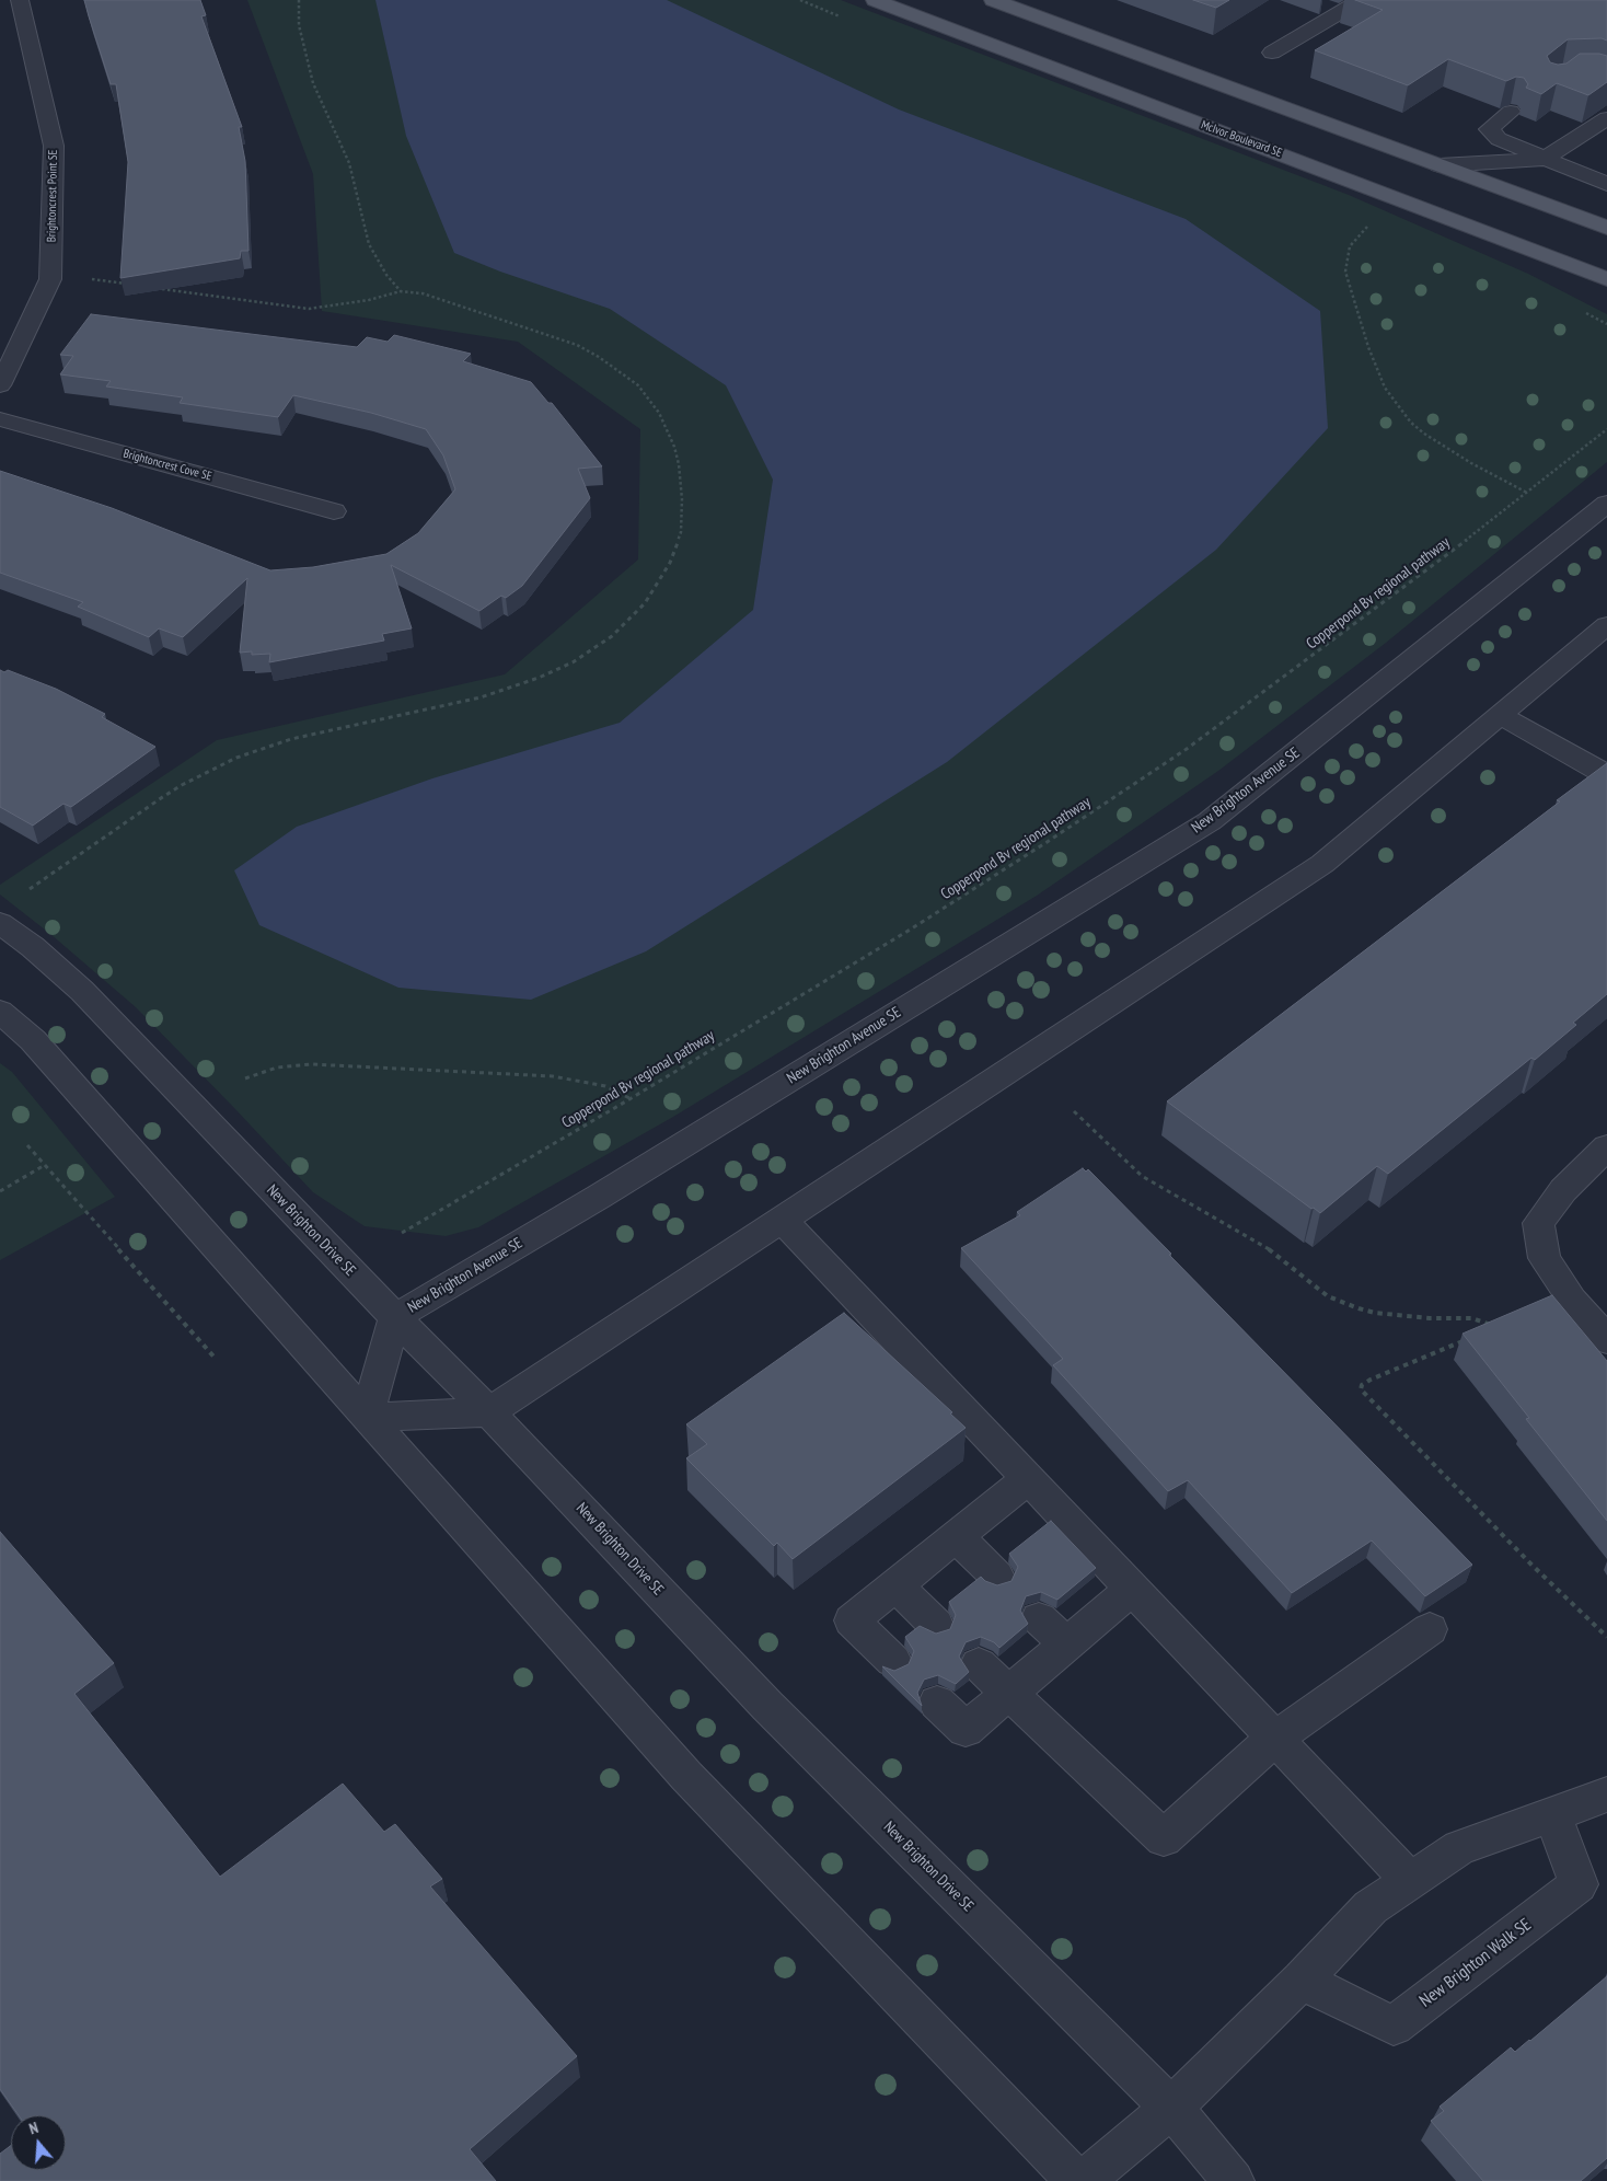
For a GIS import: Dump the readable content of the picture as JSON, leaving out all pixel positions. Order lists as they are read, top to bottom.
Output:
{
  "streets": {
    "main road": ["McIvor Boulevard SE"],
    "street": [
      "Brightoncrest Point SE",
      "Brightoncrest Cove SE",
      "New Brighton Avenue SE",
      "New Brighton Drive SE",
      "New Brighton Walk SE"
    ],
    "path": ["Copperpond Bv regional pathway"]
  },
  "crossings": [
    ["New Brighton Avenue SE", "New Brighton Drive SE"]
  ],
  "north": "top"
}
